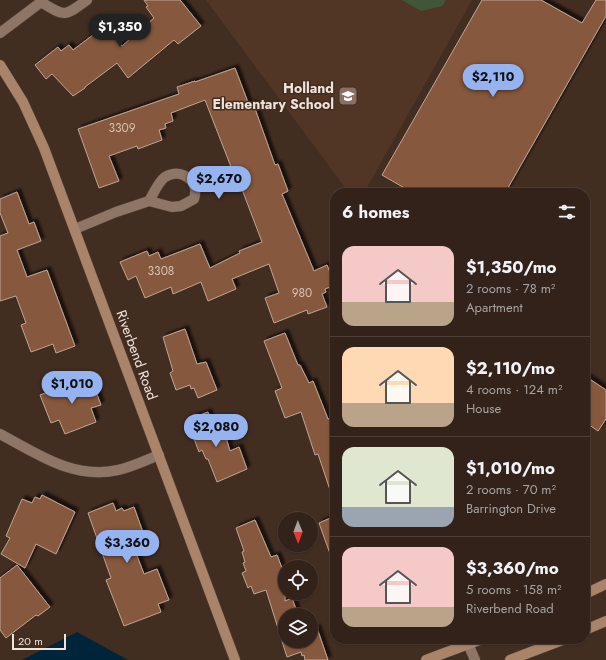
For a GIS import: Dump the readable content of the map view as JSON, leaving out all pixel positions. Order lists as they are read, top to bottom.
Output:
{
  "streets": {
    "street": ["Riverbend Road"]
  },
  "places": {
    "school or university": ["Holland Elementary School"]
  },
  "house_numbers": ["3309", "3308", "980"],
  "scale_bar": "20 m",
  "north": "bottom",
  "page": {
    "price": [
      "$1,350",
      "$2,110",
      "$2,670",
      "$1,010",
      "$2,080",
      "$3,360"
    ],
    "heading": "6 homes",
    "list": [
      {
        "name": "$1,350/mo",
        "note": "2 rooms · 78 m² · Apartment"
      },
      {
        "name": "$2,110/mo",
        "note": "4 rooms · 124 m² · House"
      },
      {
        "name": "$1,010/mo",
        "note": "2 rooms · 70 m² · Barrington Drive"
      },
      {
        "name": "$3,360/mo",
        "note": "5 rooms · 158 m² · Riverbend Road"
      }
    ],
    "scale": "20 m"
  }
}
